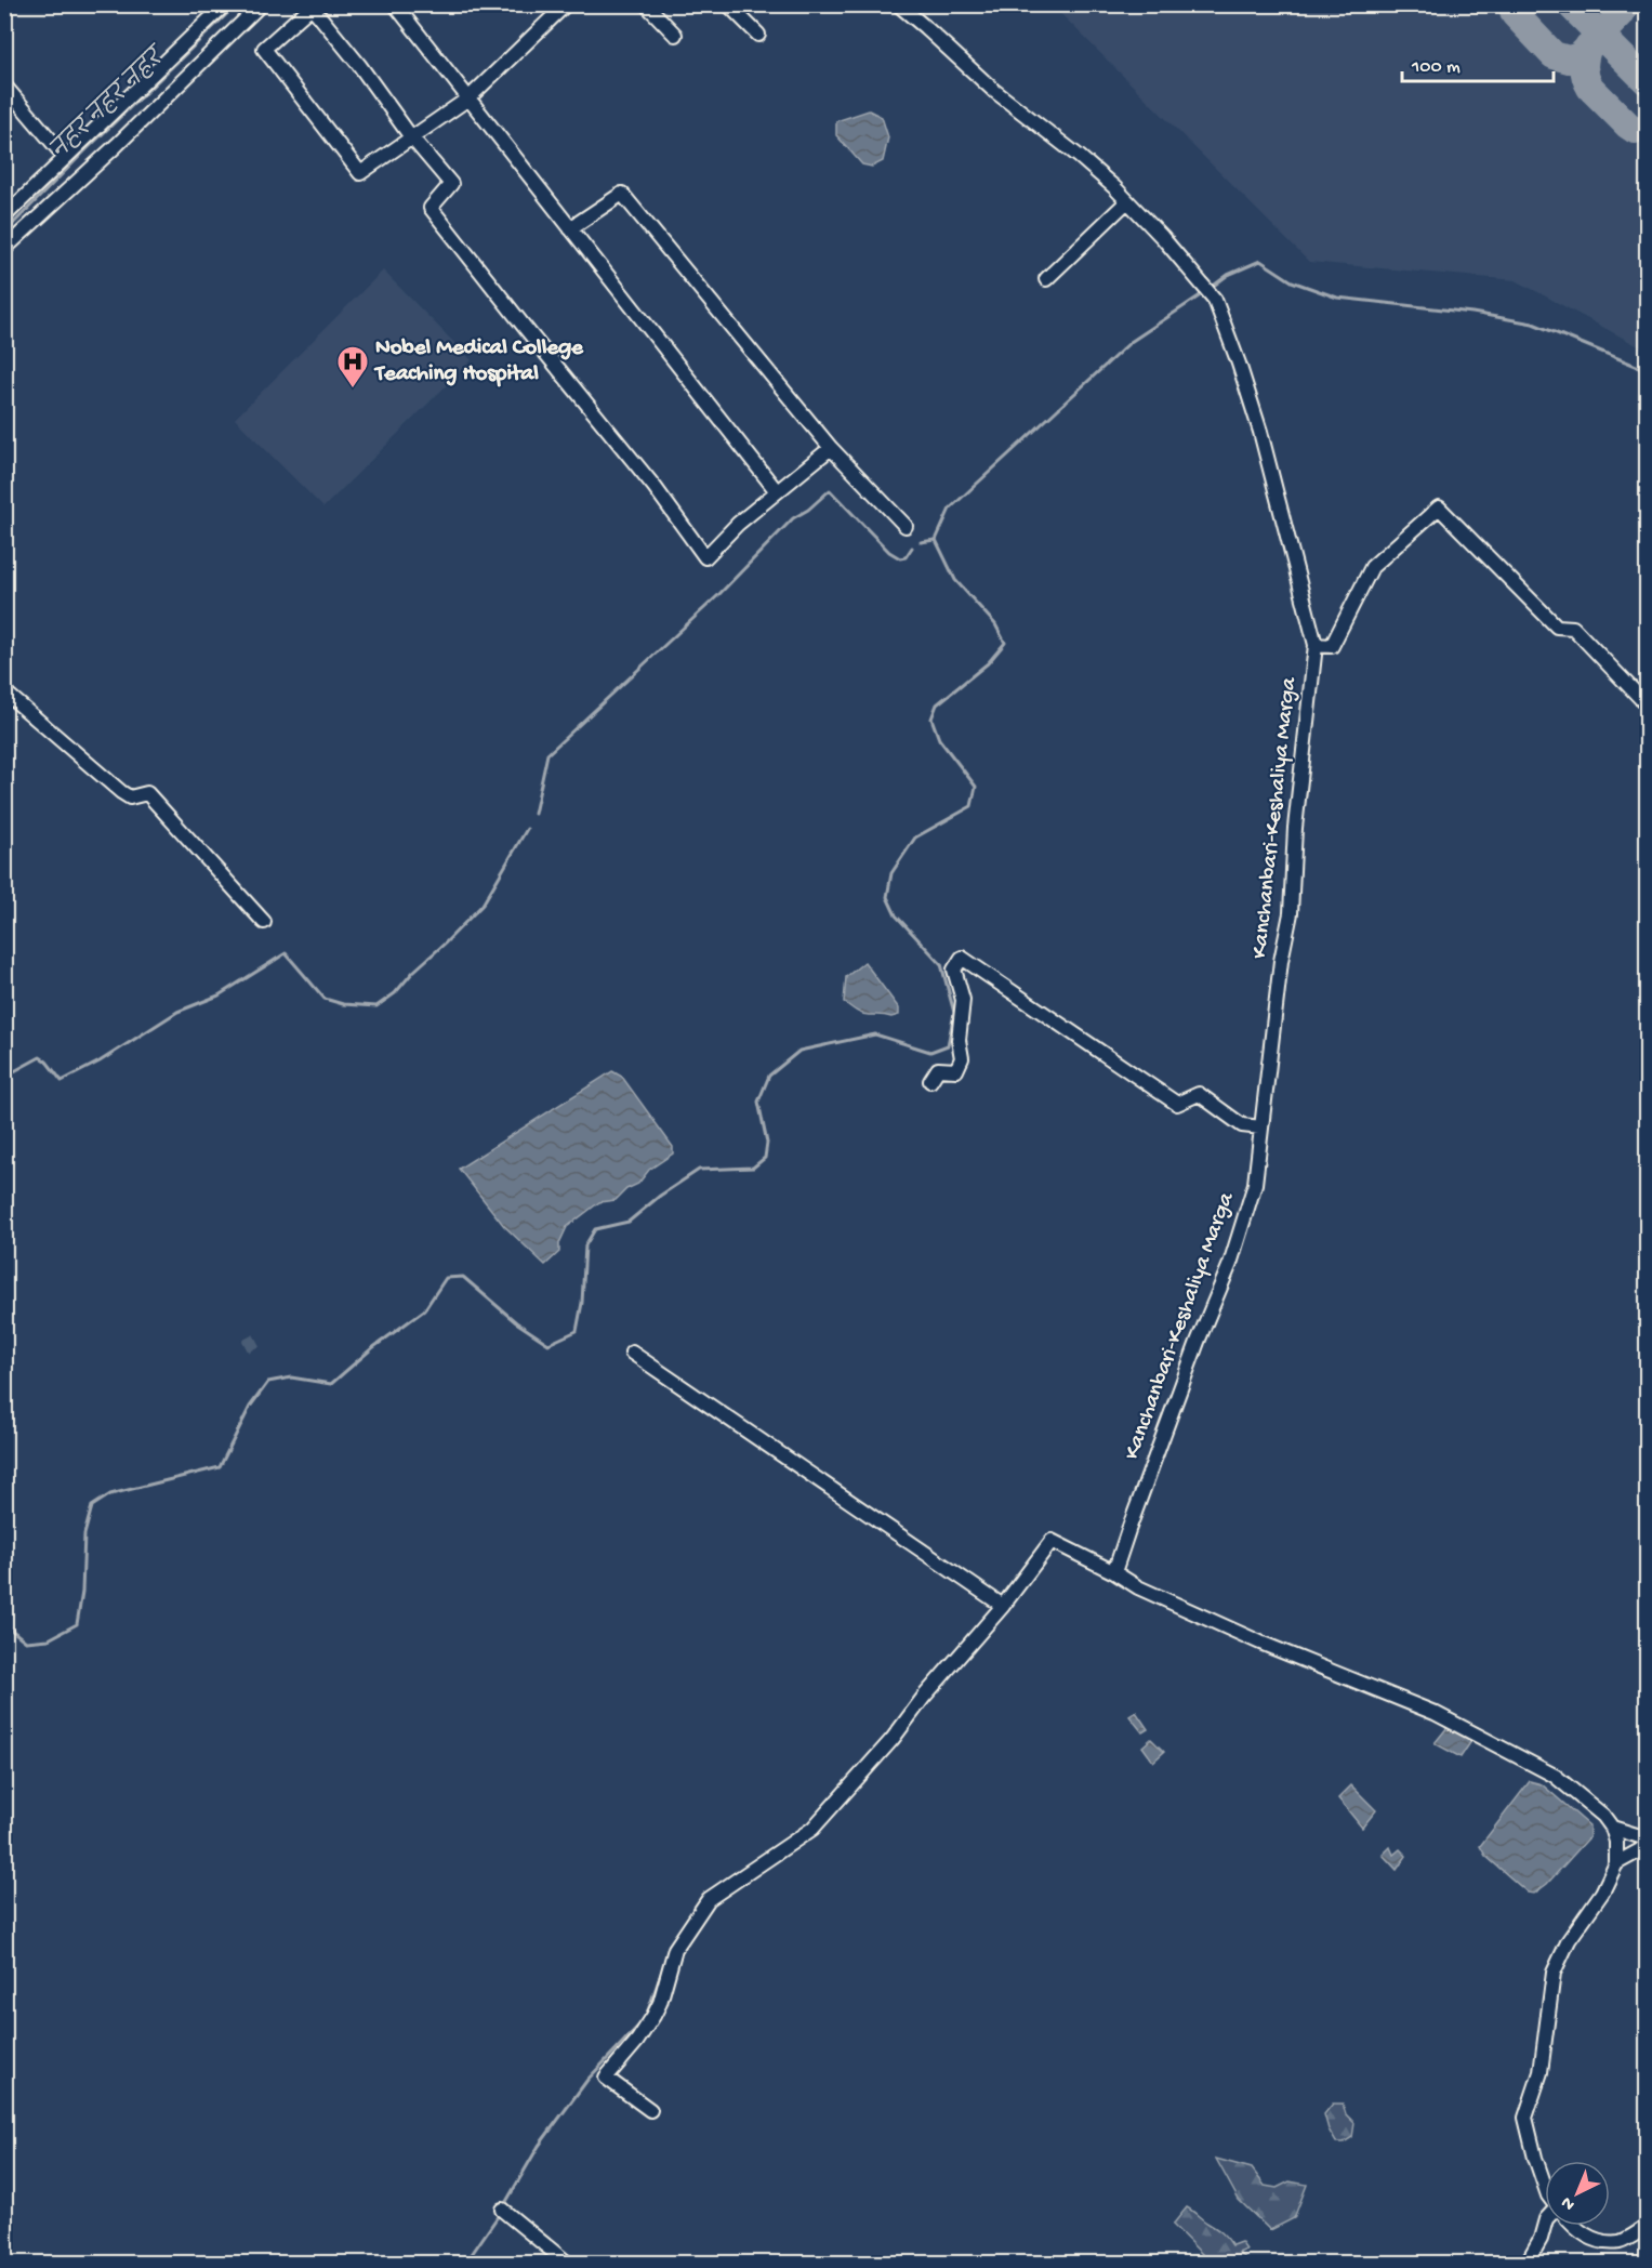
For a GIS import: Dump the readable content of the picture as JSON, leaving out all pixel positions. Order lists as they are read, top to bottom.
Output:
{
  "streets": {
    "street": ["Kanchanbari-Keshaliya Marga"]
  },
  "water": ["नहर नहर नहर"],
  "places": {
    "hospital": ["Nobel Medical College Teaching Hospital"]
  },
  "scale_bar": "100 m",
  "north": "bottom left"
}
